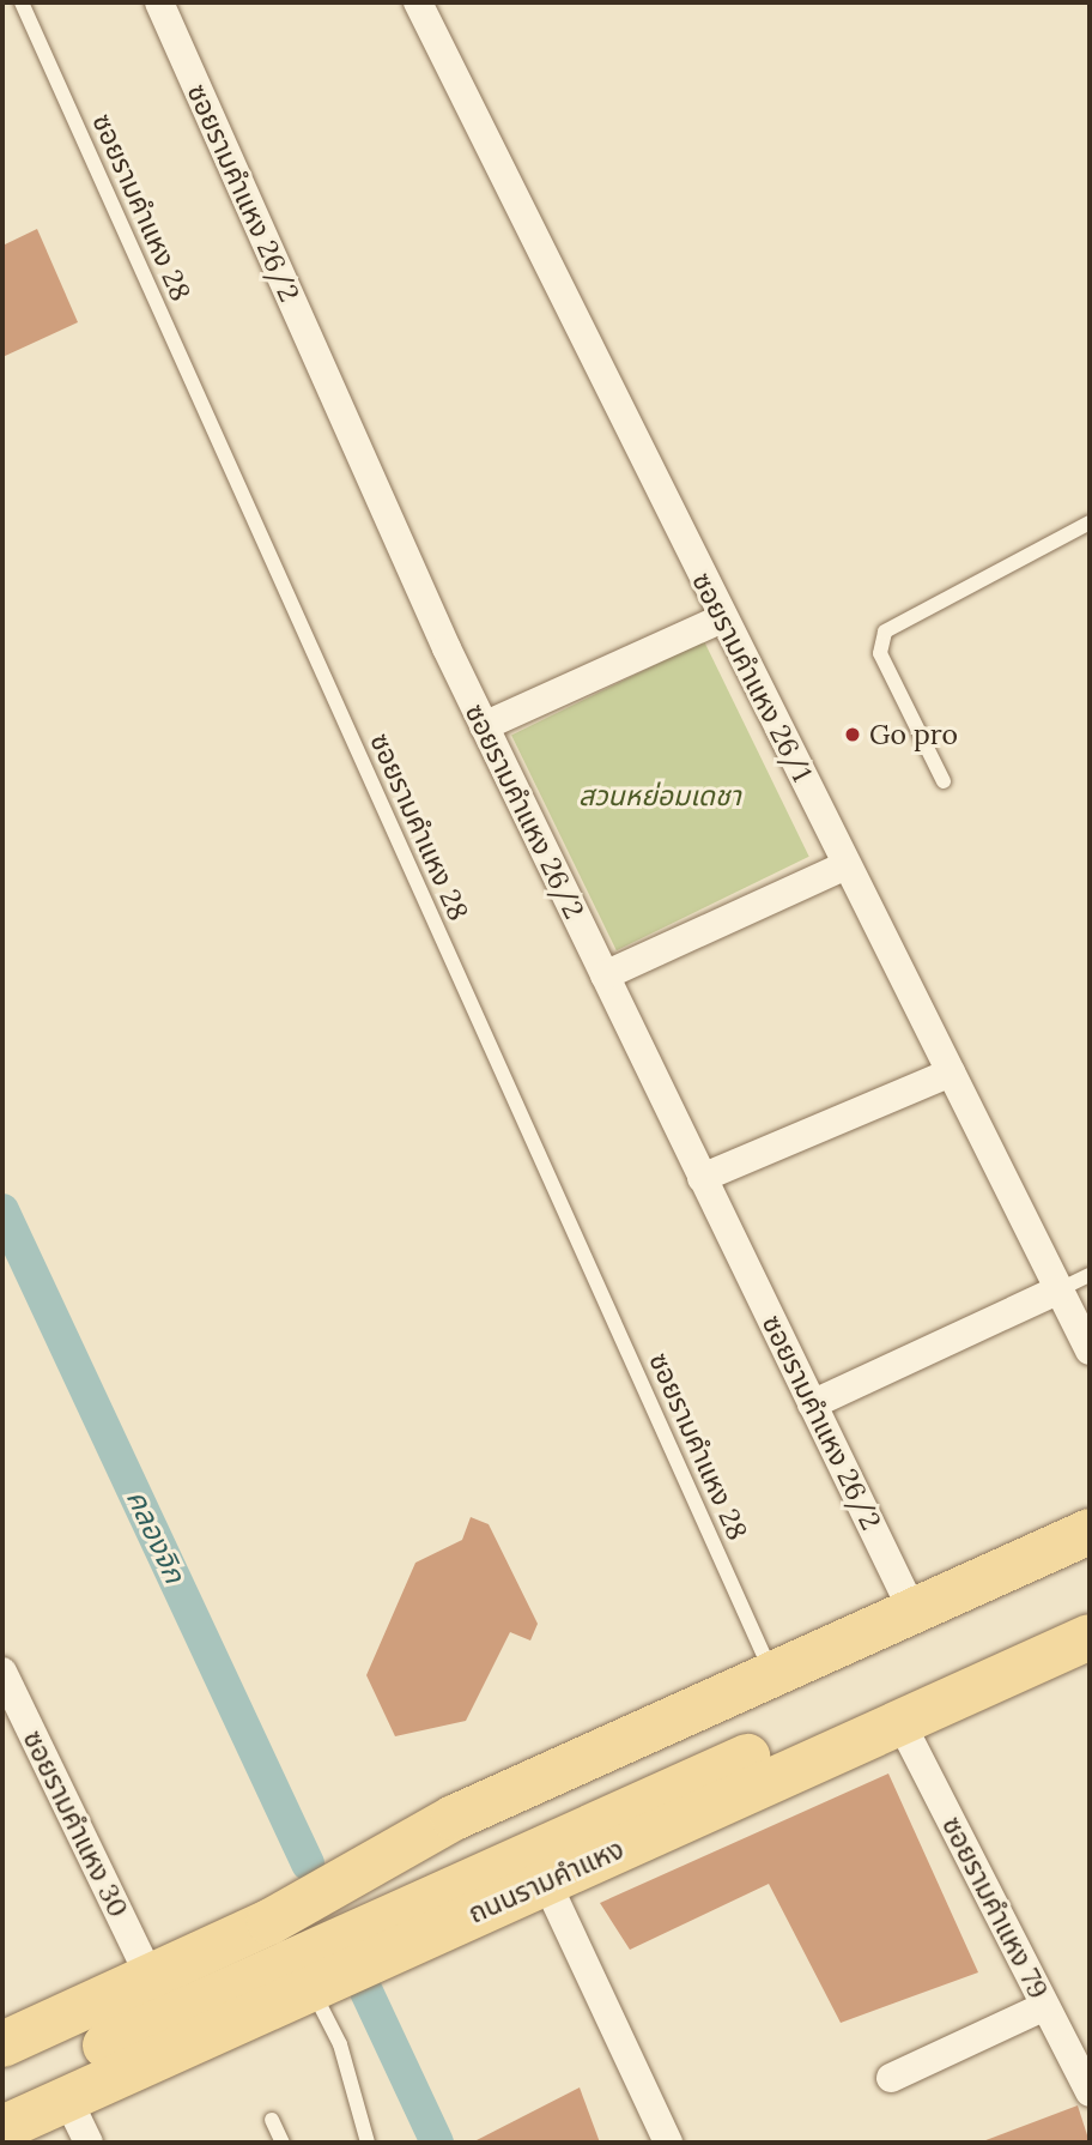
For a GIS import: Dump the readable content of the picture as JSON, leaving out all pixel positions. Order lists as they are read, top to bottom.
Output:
{
  "streets": {
    "main road": ["ถนนรามคำแหง"],
    "street": [
      "ซอยรามคำแหง 26/2",
      "ซอยรามคำแหง 26/1",
      "ซอยรามคำแหง 30",
      "ซอยรามคำแหง 79"
    ],
    "lane": ["ซอยรามคำแหง 28"]
  },
  "crossings": [
    ["ถนนรามคำแหง", "ซอยรามคำแหง 79"]
  ],
  "water": ["คลองจิก"],
  "parks": ["สวนหย่อมเดชา"],
  "places": ["Go pro"]
}
